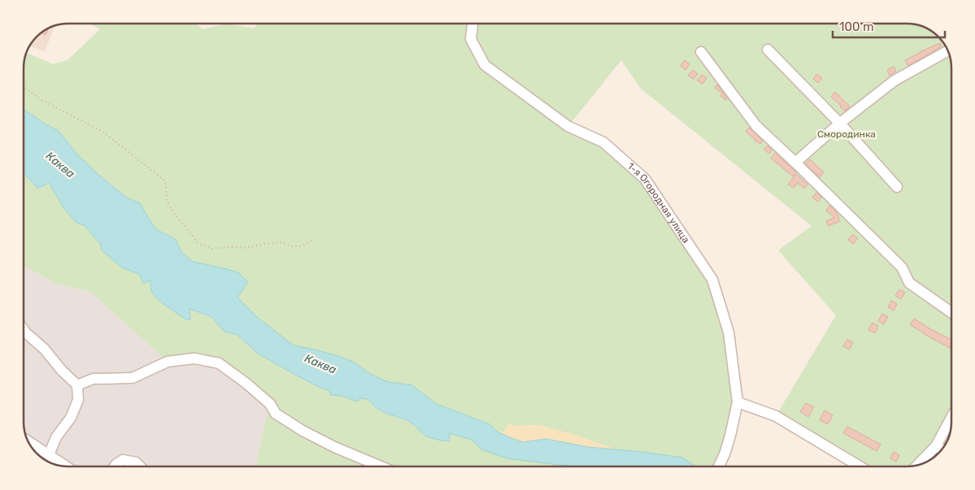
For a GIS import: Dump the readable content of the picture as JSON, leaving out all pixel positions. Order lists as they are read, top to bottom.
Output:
{
  "streets": {
    "street": ["1-я Огородная улица"]
  },
  "water": ["Каква"],
  "parks": ["Смородинка"],
  "scale_bar": "100 m"
}
